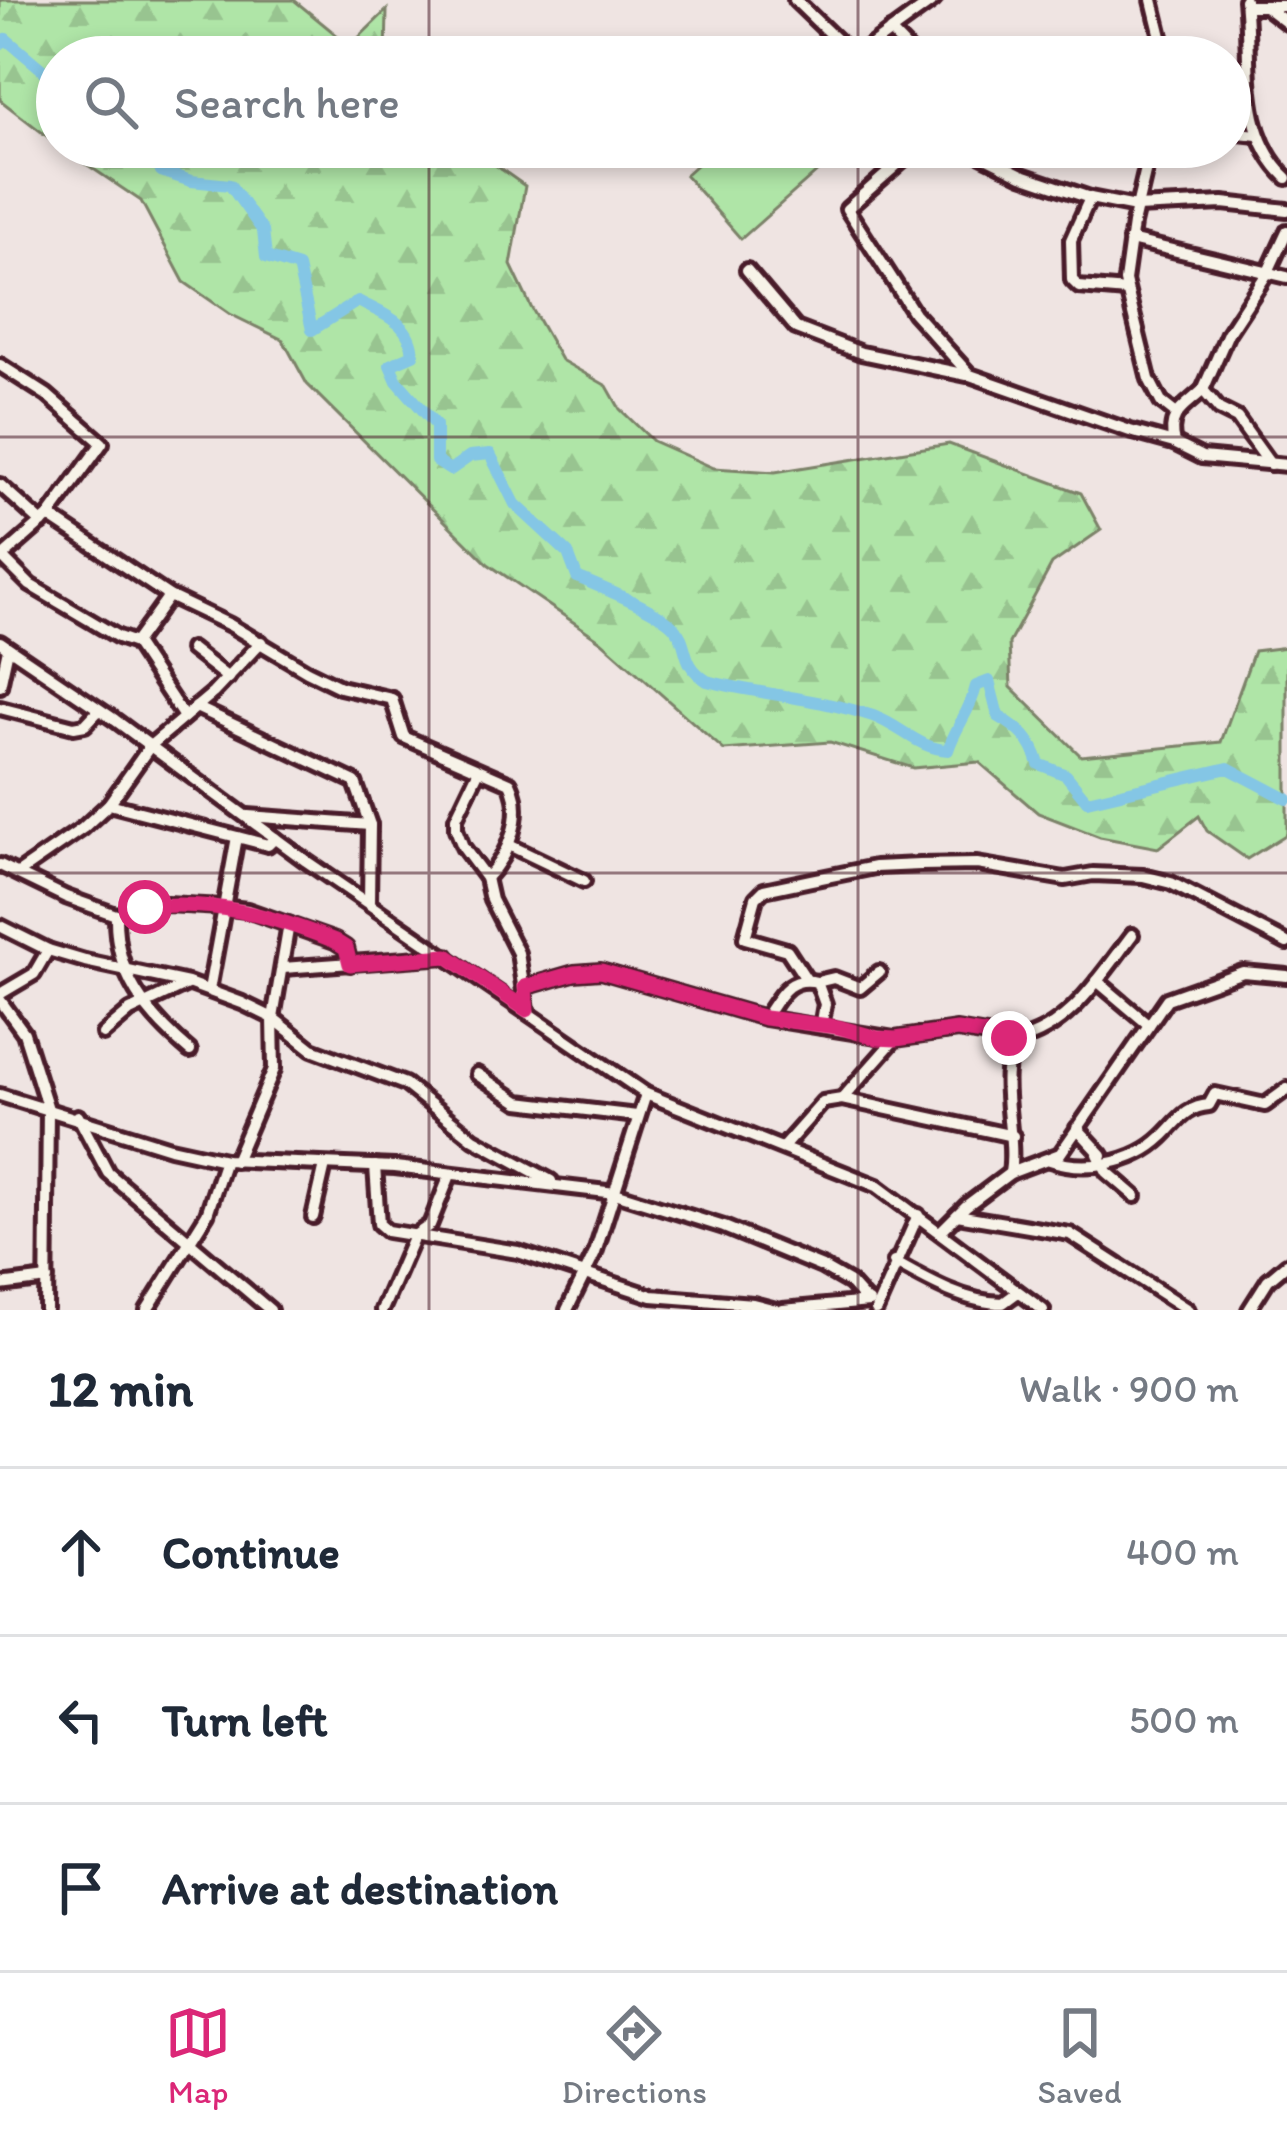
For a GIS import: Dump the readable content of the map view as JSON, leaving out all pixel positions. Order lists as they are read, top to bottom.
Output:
{
  "page": {
    "search": "Search here",
    "heading": ["12 min", "Walk · 900 m"],
    "list": [
      ["Continue", "400 m"],
      ["Turn left", "500 m"],
      "Arrive at destination"
    ],
    "nav": ["Map", "Directions", "Saved"]
  }
}
